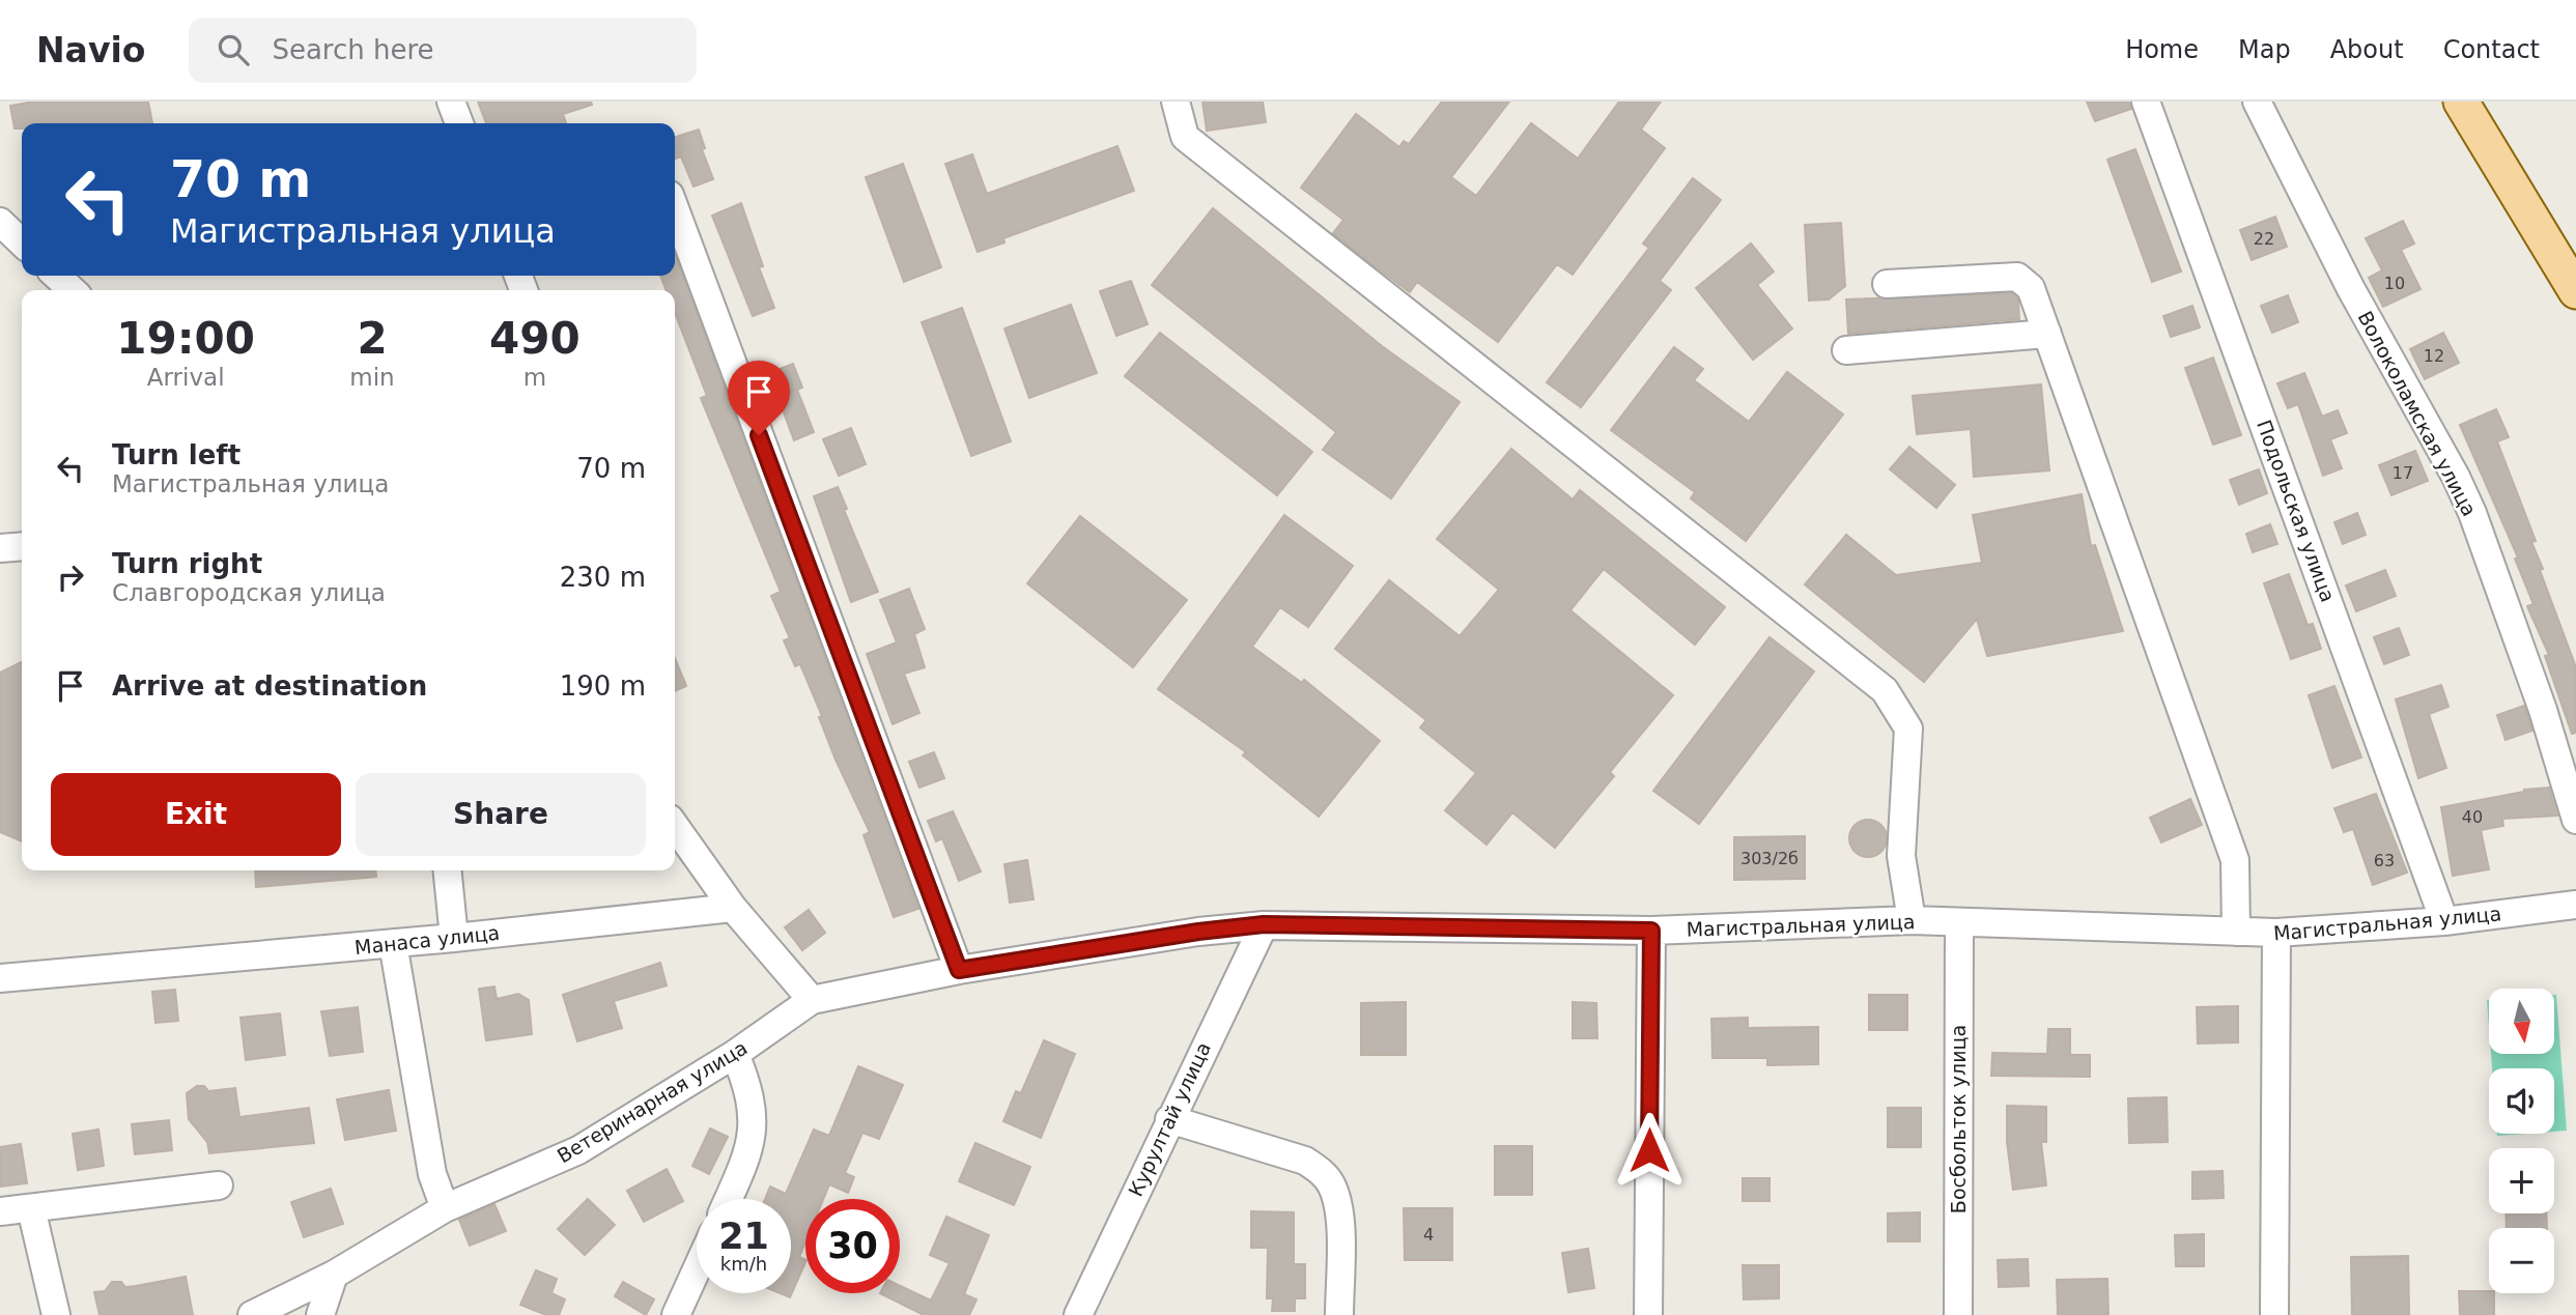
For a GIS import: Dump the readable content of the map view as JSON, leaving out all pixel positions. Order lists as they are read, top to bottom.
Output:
{
  "streets": {
    "street": [
      "Волоколамская улица",
      "Подольская улица",
      "Магистральная улица",
      "Манаса улица",
      "Ветеринарная улица",
      "Курултай улица",
      "Босбольток улица"
    ]
  },
  "crossings": [
    ["Подольская улица", "Магистральная улица"],
    ["Магистральная улица", "Ветеринарная улица"],
    ["Магистральная улица", "Курултай улица"],
    ["Магистральная улица", "Босбольток улица"]
  ],
  "house_numbers": [
    "22",
    "10",
    "12",
    "17",
    "40",
    "303/2б",
    "63",
    "4"
  ],
  "north": "bottom",
  "page": {
    "header": "Navio",
    "search": "Search here",
    "nav": [
      "Home",
      "Map",
      "About",
      "Contact"
    ],
    "turn": ["70 m", "Магистральная улица"],
    "eta": [
      "19:00",
      "Arrival",
      "2",
      "min",
      "490",
      "m"
    ],
    "list": [
      {
        "name": "Turn left",
        "note": "Магистральная улица",
        "value": "70 m"
      },
      {
        "name": "Turn right",
        "note": "Славгородская улица",
        "value": "230 m"
      },
      {
        "name": "Arrive at destination",
        "value": "190 m"
      }
    ],
    "buttons": ["Exit", "Share"],
    "map_buttons": ["+", "−"],
    "speed": "21 km/h",
    "limit": "30"
  }
}
